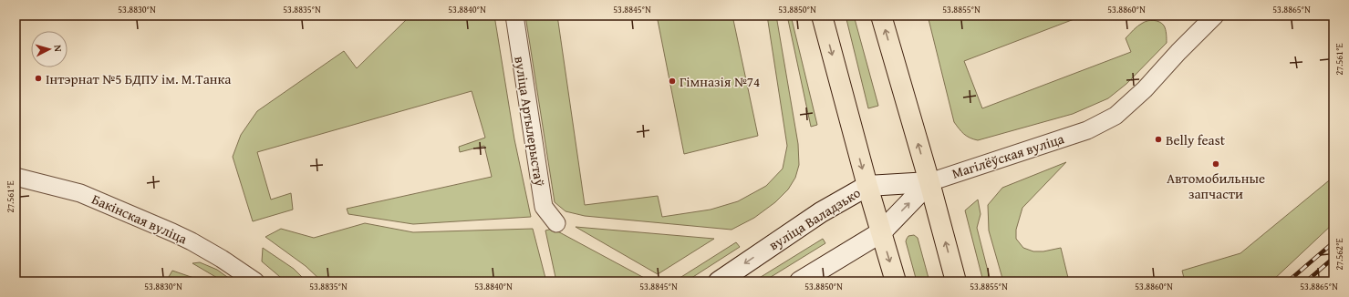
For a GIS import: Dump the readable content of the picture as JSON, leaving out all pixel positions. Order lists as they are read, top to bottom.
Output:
{
  "streets": {
    "main road": ["вуліца Валадзько"],
    "street": ["вуліца Артылерыстаў", "Магілёўская вуліца", "Бакінская вуліца"]
  },
  "crossings": [
    ["Магілёўская вуліца", "вуліца Валадзько"]
  ],
  "places": [
    "Інтэрнат №5 БДПУ ім. М.Танка",
    "Гімназія №74",
    "Belly feast",
    "Автомобильные запчасти"
  ],
  "north": "right",
  "coordinates": [
    "53.8830°N",
    "53.8835°N",
    "53.8840°N",
    "53.8845°N",
    "53.8850°N",
    "53.8855°N",
    "53.8860°N",
    "53.8865°N",
    "27.561°E",
    "27.562°E"
  ]
}
